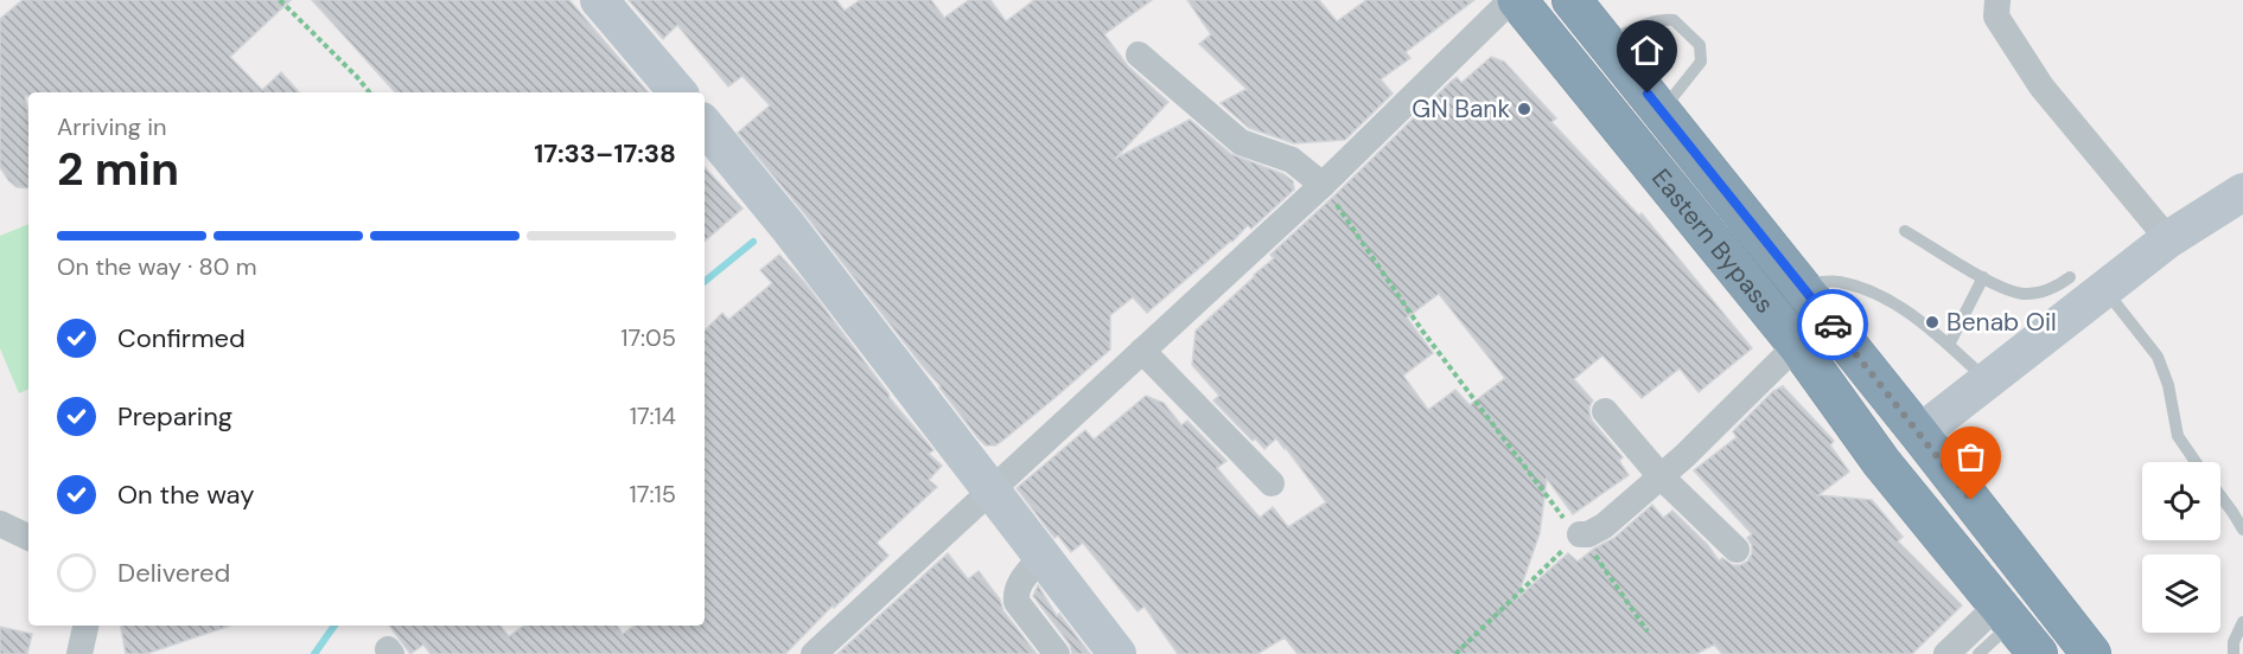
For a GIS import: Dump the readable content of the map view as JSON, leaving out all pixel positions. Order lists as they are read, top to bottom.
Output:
{
  "streets": {
    "highway": ["Eastern Bypass"]
  },
  "places": ["GN Bank", "Benab Oil"],
  "page": {
    "heading": ["2 min", "Arriving in", "17:33–17:38"],
    "bar": "On the way · 80 m",
    "list": [
      ["Confirmed", "17:05"],
      ["Preparing", "17:14"],
      ["On the way", "17:15"],
      "Delivered"
    ]
  }
}
